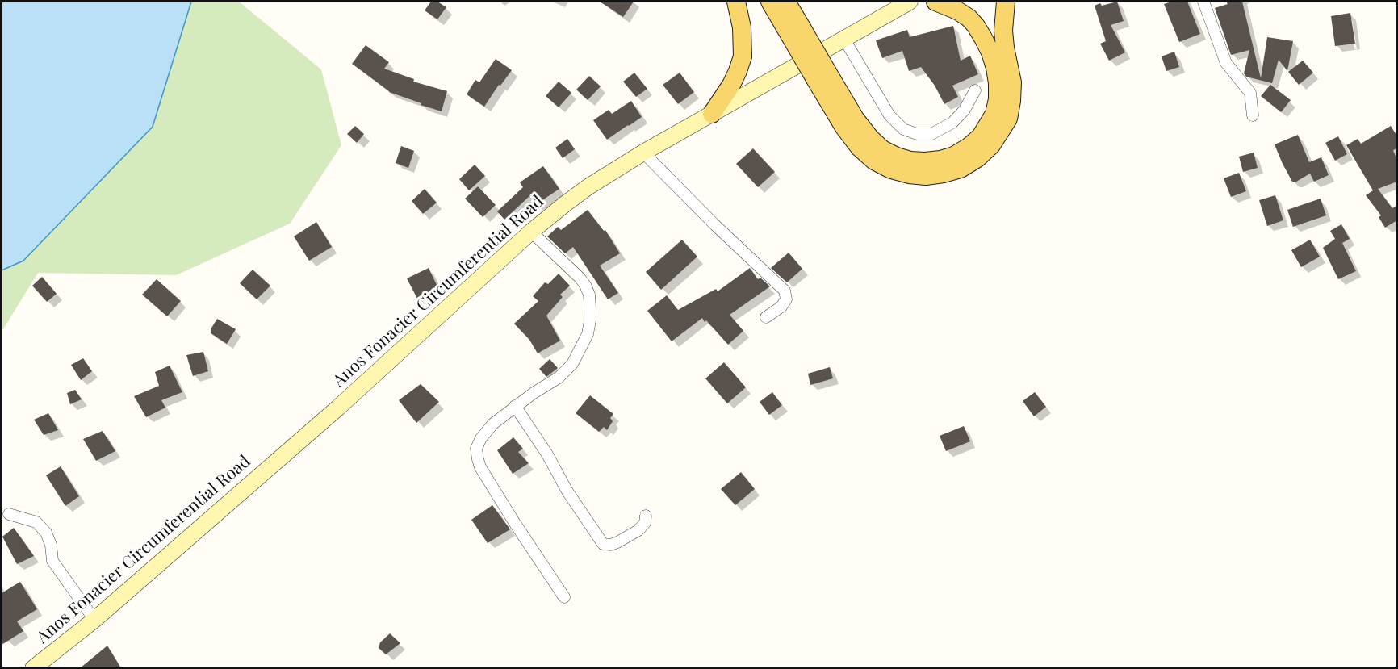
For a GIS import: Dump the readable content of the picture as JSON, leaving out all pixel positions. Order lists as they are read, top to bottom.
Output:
{
  "streets": {
    "main road": ["Anos Fonacier Circumferential Road"]
  }
}
